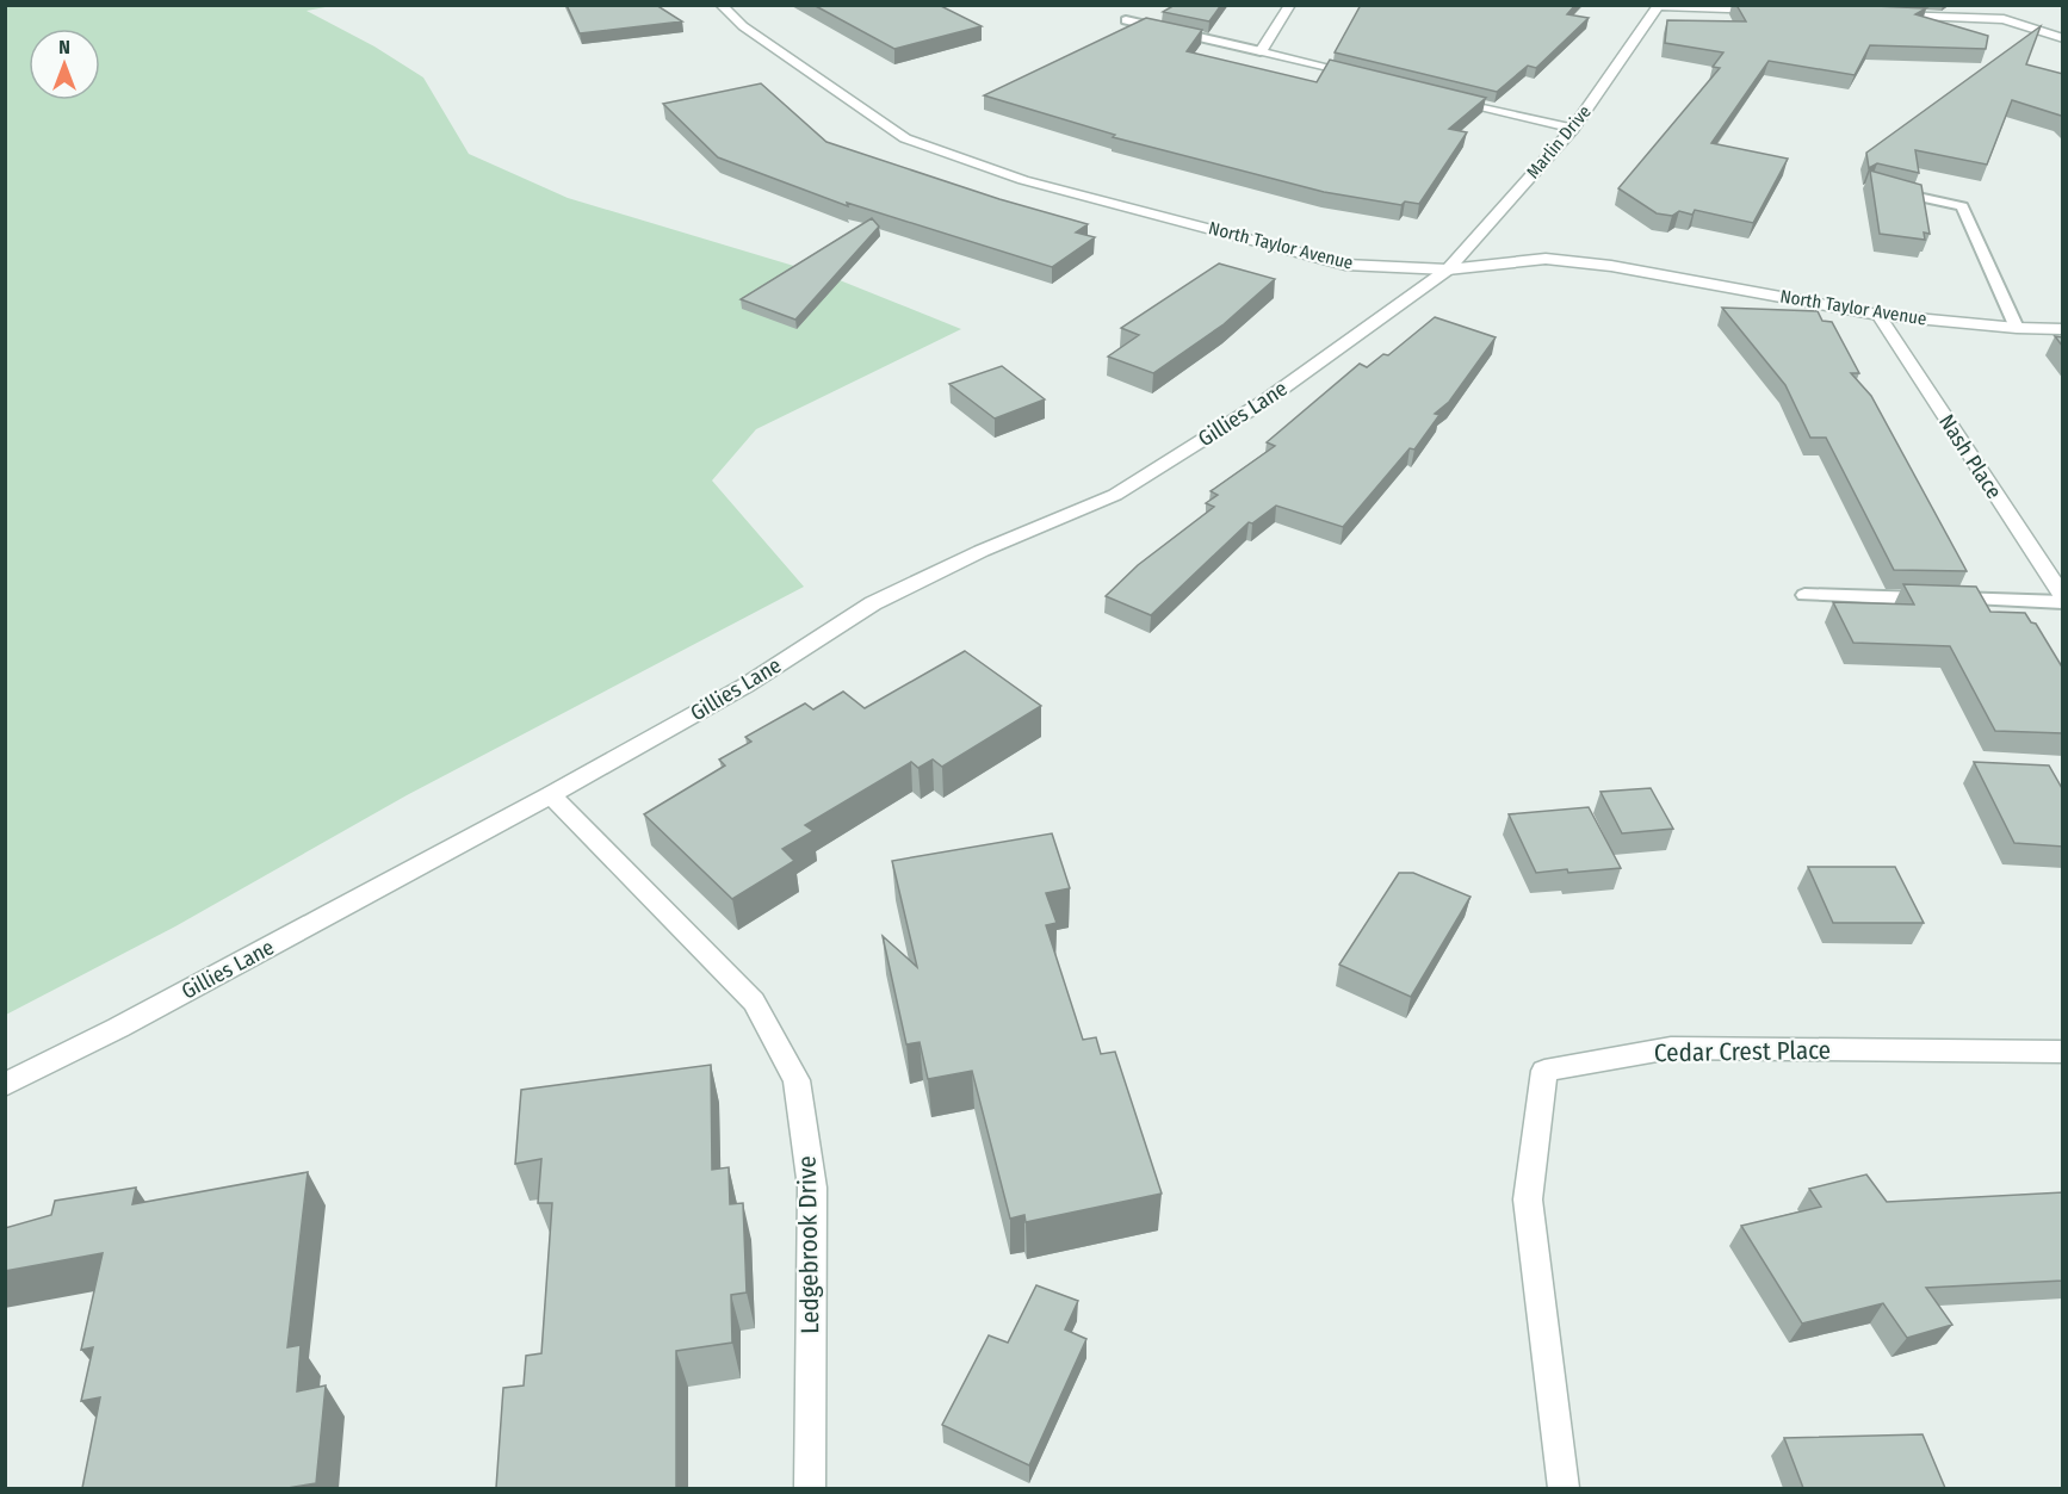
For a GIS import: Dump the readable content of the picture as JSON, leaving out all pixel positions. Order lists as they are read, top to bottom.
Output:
{
  "streets": {
    "street": [
      "Marlin Drive",
      "North Taylor Avenue",
      "Gillies Lane",
      "Nash Place",
      "Cedar Crest Place",
      "Ledgebrook Drive"
    ]
  },
  "crossings": [
    ["Marlin Drive", "North Taylor Avenue"],
    ["Marlin Drive", "Gillies Lane"],
    ["North Taylor Avenue", "Gillies Lane"],
    ["North Taylor Avenue", "Nash Place"],
    ["Gillies Lane", "Ledgebrook Drive"]
  ],
  "north": "top"
}
